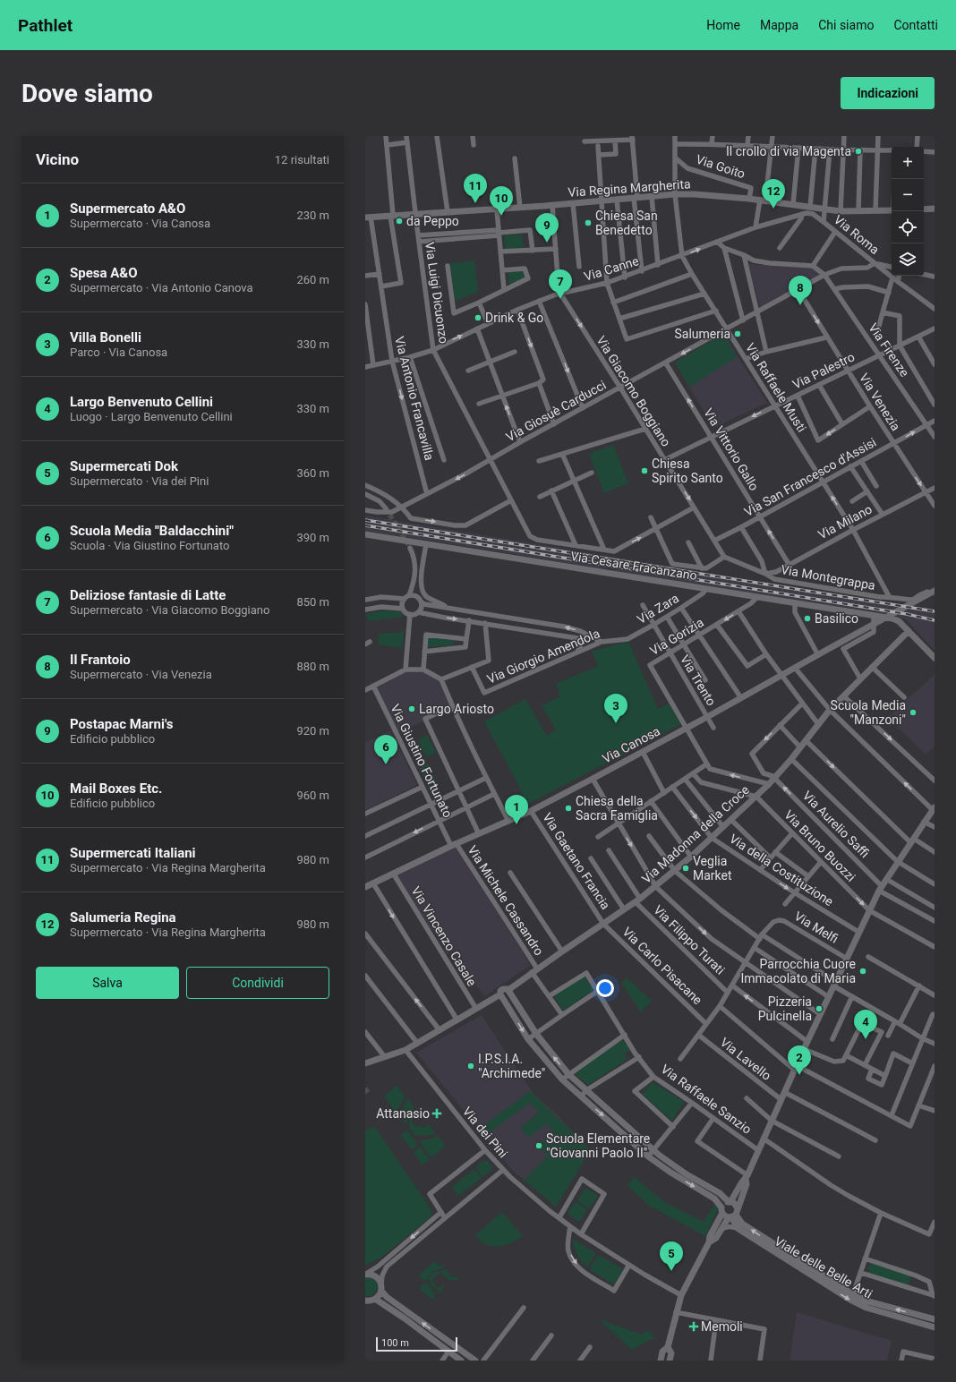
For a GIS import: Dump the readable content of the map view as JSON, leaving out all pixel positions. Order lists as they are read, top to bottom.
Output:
{
  "streets": {
    "street": [
      "Via Goito",
      "Via Regina Margherita",
      "Via Roma",
      "Via Canne",
      "Via Luigi Dicuonzo",
      "Via Firenze",
      "Via Palestro",
      "Via Raffaele Musti",
      "Via Giacomo Boggiano",
      "Via Antonio Francavilla",
      "Via Venezia",
      "Via Giosuè Carducci",
      "Via Vittorio Gallo",
      "Via San Francesco d'Assisi",
      "Via Milano",
      "Via Cesare Fracanzano",
      "Via Montegrappa",
      "Via Zara",
      "Via Gorizia",
      "Via Giorgio Amendola",
      "Via Trento",
      "Via Canosa",
      "Via Giustino Fortunato",
      "Via Aurelio Saffi",
      "Via Madonna della Croce",
      "Via Bruno Buozzi",
      "Via Gaetano Francia",
      "Via della Costituzione",
      "Via Michele Cassandro",
      "Via Melfi",
      "Via Vincenzo Casale",
      "Via Filippo Turati",
      "Via Carlo Pisacane",
      "Via Lavello",
      "Via Raffaele Sanzio",
      "Via dei Pini",
      "Viale delle Belle Arti"
    ]
  },
  "crossings": [
    ["Via Goito", "Via Regina Margherita"],
    ["Via Regina Margherita", "Via Luigi Dicuonzo"],
    ["Via Regina Margherita", "Via Giacomo Boggiano"],
    ["Via Regina Margherita", "Via Antonio Francavilla"],
    ["Via Roma", "Via Giosuè Carducci"],
    ["Via Canne", "Via Luigi Dicuonzo"],
    ["Via Canne", "Via Raffaele Musti"],
    ["Via Canne", "Via Giacomo Boggiano"],
    ["Via Canne", "Via Antonio Francavilla"],
    ["Via Luigi Dicuonzo", "Via Giosuè Carducci"],
    ["Via Firenze", "Via Palestro"],
    ["Via Firenze", "Via Giosuè Carducci"],
    ["Via Firenze", "Via San Francesco d'Assisi"],
    ["Via Palestro", "Via Raffaele Musti"],
    ["Via Palestro", "Via Giacomo Boggiano"],
    ["Via Palestro", "Via Venezia"],
    ["Via Palestro", "Via Vittorio Gallo"],
    ["Via Raffaele Musti", "Via Giosuè Carducci"],
    ["Via Raffaele Musti", "Via San Francesco d'Assisi"],
    ["Via Raffaele Musti", "Via Milano"],
    ["Via Raffaele Musti", "Via Montegrappa"],
    ["Via Giacomo Boggiano", "Via Giosuè Carducci"],
    ["Via Giacomo Boggiano", "Via San Francesco d'Assisi"],
    ["Via Antonio Francavilla", "Via Giosuè Carducci"],
    ["Via Venezia", "Via Giosuè Carducci"],
    ["Via Venezia", "Via San Francesco d'Assisi"],
    ["Via Venezia", "Via Milano"],
    ["Via Giosuè Carducci", "Via Vittorio Gallo"],
    ["Via Vittorio Gallo", "Via San Francesco d'Assisi"],
    ["Via Vittorio Gallo", "Via Milano"],
    ["Via Milano", "Via Montegrappa"],
    ["Via Cesare Fracanzano", "Via Zara"],
    ["Via Cesare Fracanzano", "Via Gorizia"],
    ["Via Cesare Fracanzano", "Via Madonna della Croce"],
    ["Via Montegrappa", "Via Canosa"],
    ["Via Zara", "Via Giorgio Amendola"],
    ["Via Zara", "Via Trento"],
    ["Via Gorizia", "Via Trento"],
    ["Via Gorizia", "Via Canosa"],
    ["Via Trento", "Via Canosa"],
    ["Via Canosa", "Via Giustino Fortunato"],
    ["Via Canosa", "Via Gaetano Francia"],
    ["Via Canosa", "Via Michele Cassandro"],
    ["Via Canosa", "Via Vincenzo Casale"],
    ["Via Giustino Fortunato", "Via Michele Cassandro"],
    ["Via Aurelio Saffi", "Via Madonna della Croce"],
    ["Via Madonna della Croce", "Via Bruno Buozzi"],
    ["Via Madonna della Croce", "Via Gaetano Francia"],
    ["Via Madonna della Croce", "Via della Costituzione"],
    ["Via Madonna della Croce", "Via Michele Cassandro"],
    ["Via Madonna della Croce", "Via Vincenzo Casale"],
    ["Via Madonna della Croce", "Via Filippo Turati"],
    ["Via Madonna della Croce", "Via Carlo Pisacane"],
    ["Via Madonna della Croce", "Via dei Pini"],
    ["Via Gaetano Francia", "Via Carlo Pisacane"],
    ["Via Michele Cassandro", "Via Raffaele Sanzio"]
  ],
  "one_way": ["Via Venezia"],
  "places": {
    "other": [
      "Il crollo di via Magenta",
      "da Peppo",
      "Chiesa San Benedetto",
      "Drink & Go",
      "Salumeria",
      "Chiesa Spirito Santo",
      "Basilico",
      "Largo Ariosto",
      "Scuola Media \"Manzoni\"",
      "Chiesa della Sacra Famiglia",
      "Veglia Market",
      "Parrocchia Cuore Immacolato di Maria",
      "Pizzeria Pulcinella",
      "I.P.S.I.A. \"Archimede\"",
      "Scuola Elementare \"Giovanni Paolo II\""
    ],
    "health": ["Attanasio", "Memoli"]
  },
  "scale_bar": "100 m",
  "page": {
    "header": "Pathlet",
    "nav": [
      "Home",
      "Mappa",
      "Chi siamo",
      "Contatti"
    ],
    "buttons": [
      "Indicazioni",
      ["Salva", "Condividi"]
    ],
    "title": "Dove siamo",
    "heading": ["Vicino", "12 risultati"],
    "map_buttons": ["+", "−"],
    "pins": [
      "11",
      "12",
      "10",
      "9",
      "7",
      "8",
      "3",
      "6",
      "1",
      "4",
      "2",
      "5"
    ],
    "list": [
      {
        "mark": "1",
        "name": "Supermercato A&O",
        "note": "Supermercato · Via Canosa",
        "value": "230 m"
      },
      {
        "mark": "2",
        "name": "Spesa A&O",
        "note": "Supermercato · Via Antonio Canova",
        "value": "260 m"
      },
      {
        "mark": "3",
        "name": "Villa Bonelli",
        "note": "Parco · Via Canosa",
        "value": "330 m"
      },
      {
        "mark": "4",
        "name": "Largo Benvenuto Cellini",
        "note": "Luogo · Largo Benvenuto Cellini",
        "value": "330 m"
      },
      {
        "mark": "5",
        "name": "Supermercati Dok",
        "note": "Supermercato · Via dei Pini",
        "value": "360 m"
      },
      {
        "mark": "6",
        "name": "Scuola Media \"Baldacchini\"",
        "note": "Scuola · Via Giustino Fortunato",
        "value": "390 m"
      },
      {
        "mark": "7",
        "name": "Deliziose fantasie di Latte",
        "note": "Supermercato · Via Giacomo Boggiano",
        "value": "850 m"
      },
      {
        "mark": "8",
        "name": "Il Frantoio",
        "note": "Supermercato · Via Venezia",
        "value": "880 m"
      },
      {
        "mark": "9",
        "name": "Postapac Marni's",
        "note": "Edificio pubblico",
        "value": "920 m"
      },
      {
        "mark": "10",
        "name": "Mail Boxes Etc.",
        "note": "Edificio pubblico",
        "value": "960 m"
      },
      {
        "mark": "11",
        "name": "Supermercati Italiani",
        "note": "Supermercato · Via Regina Margherita",
        "value": "980 m"
      },
      {
        "mark": "12",
        "name": "Salumeria Regina",
        "note": "Supermercato · Via Regina Margherita",
        "value": "980 m"
      }
    ],
    "scale": "100 m"
  }
}
